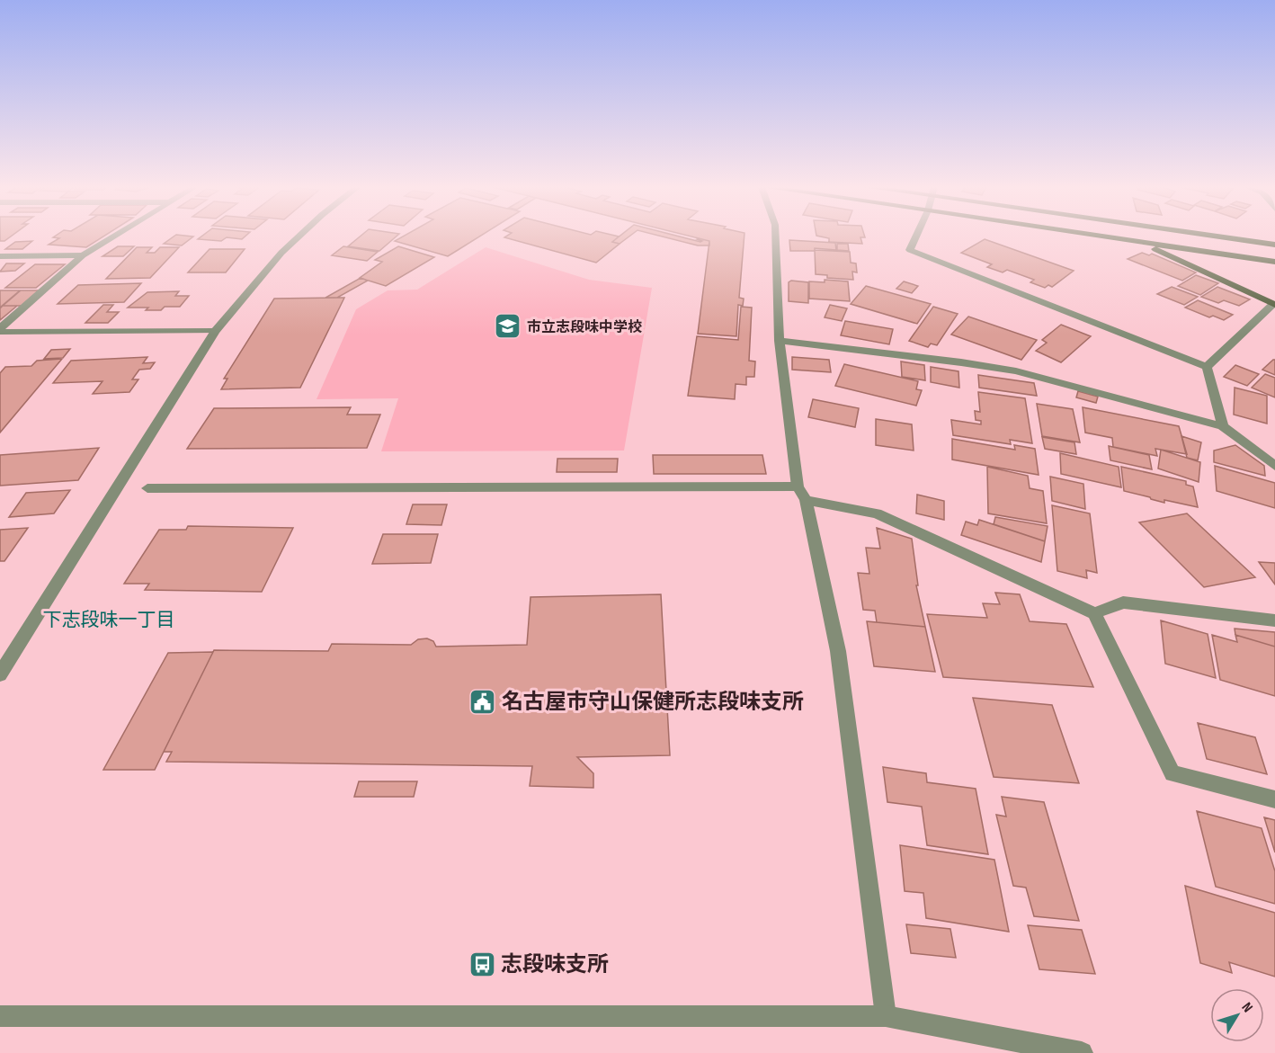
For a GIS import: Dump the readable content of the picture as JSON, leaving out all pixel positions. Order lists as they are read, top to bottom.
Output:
{
  "districts": ["下志段味一丁目"],
  "places": {
    "school or university": ["市立志段味中学校"],
    "public building": ["名古屋市守山保健所志段味支所"],
    "bus stop": ["志段味支所"]
  },
  "north": "top right"
}
